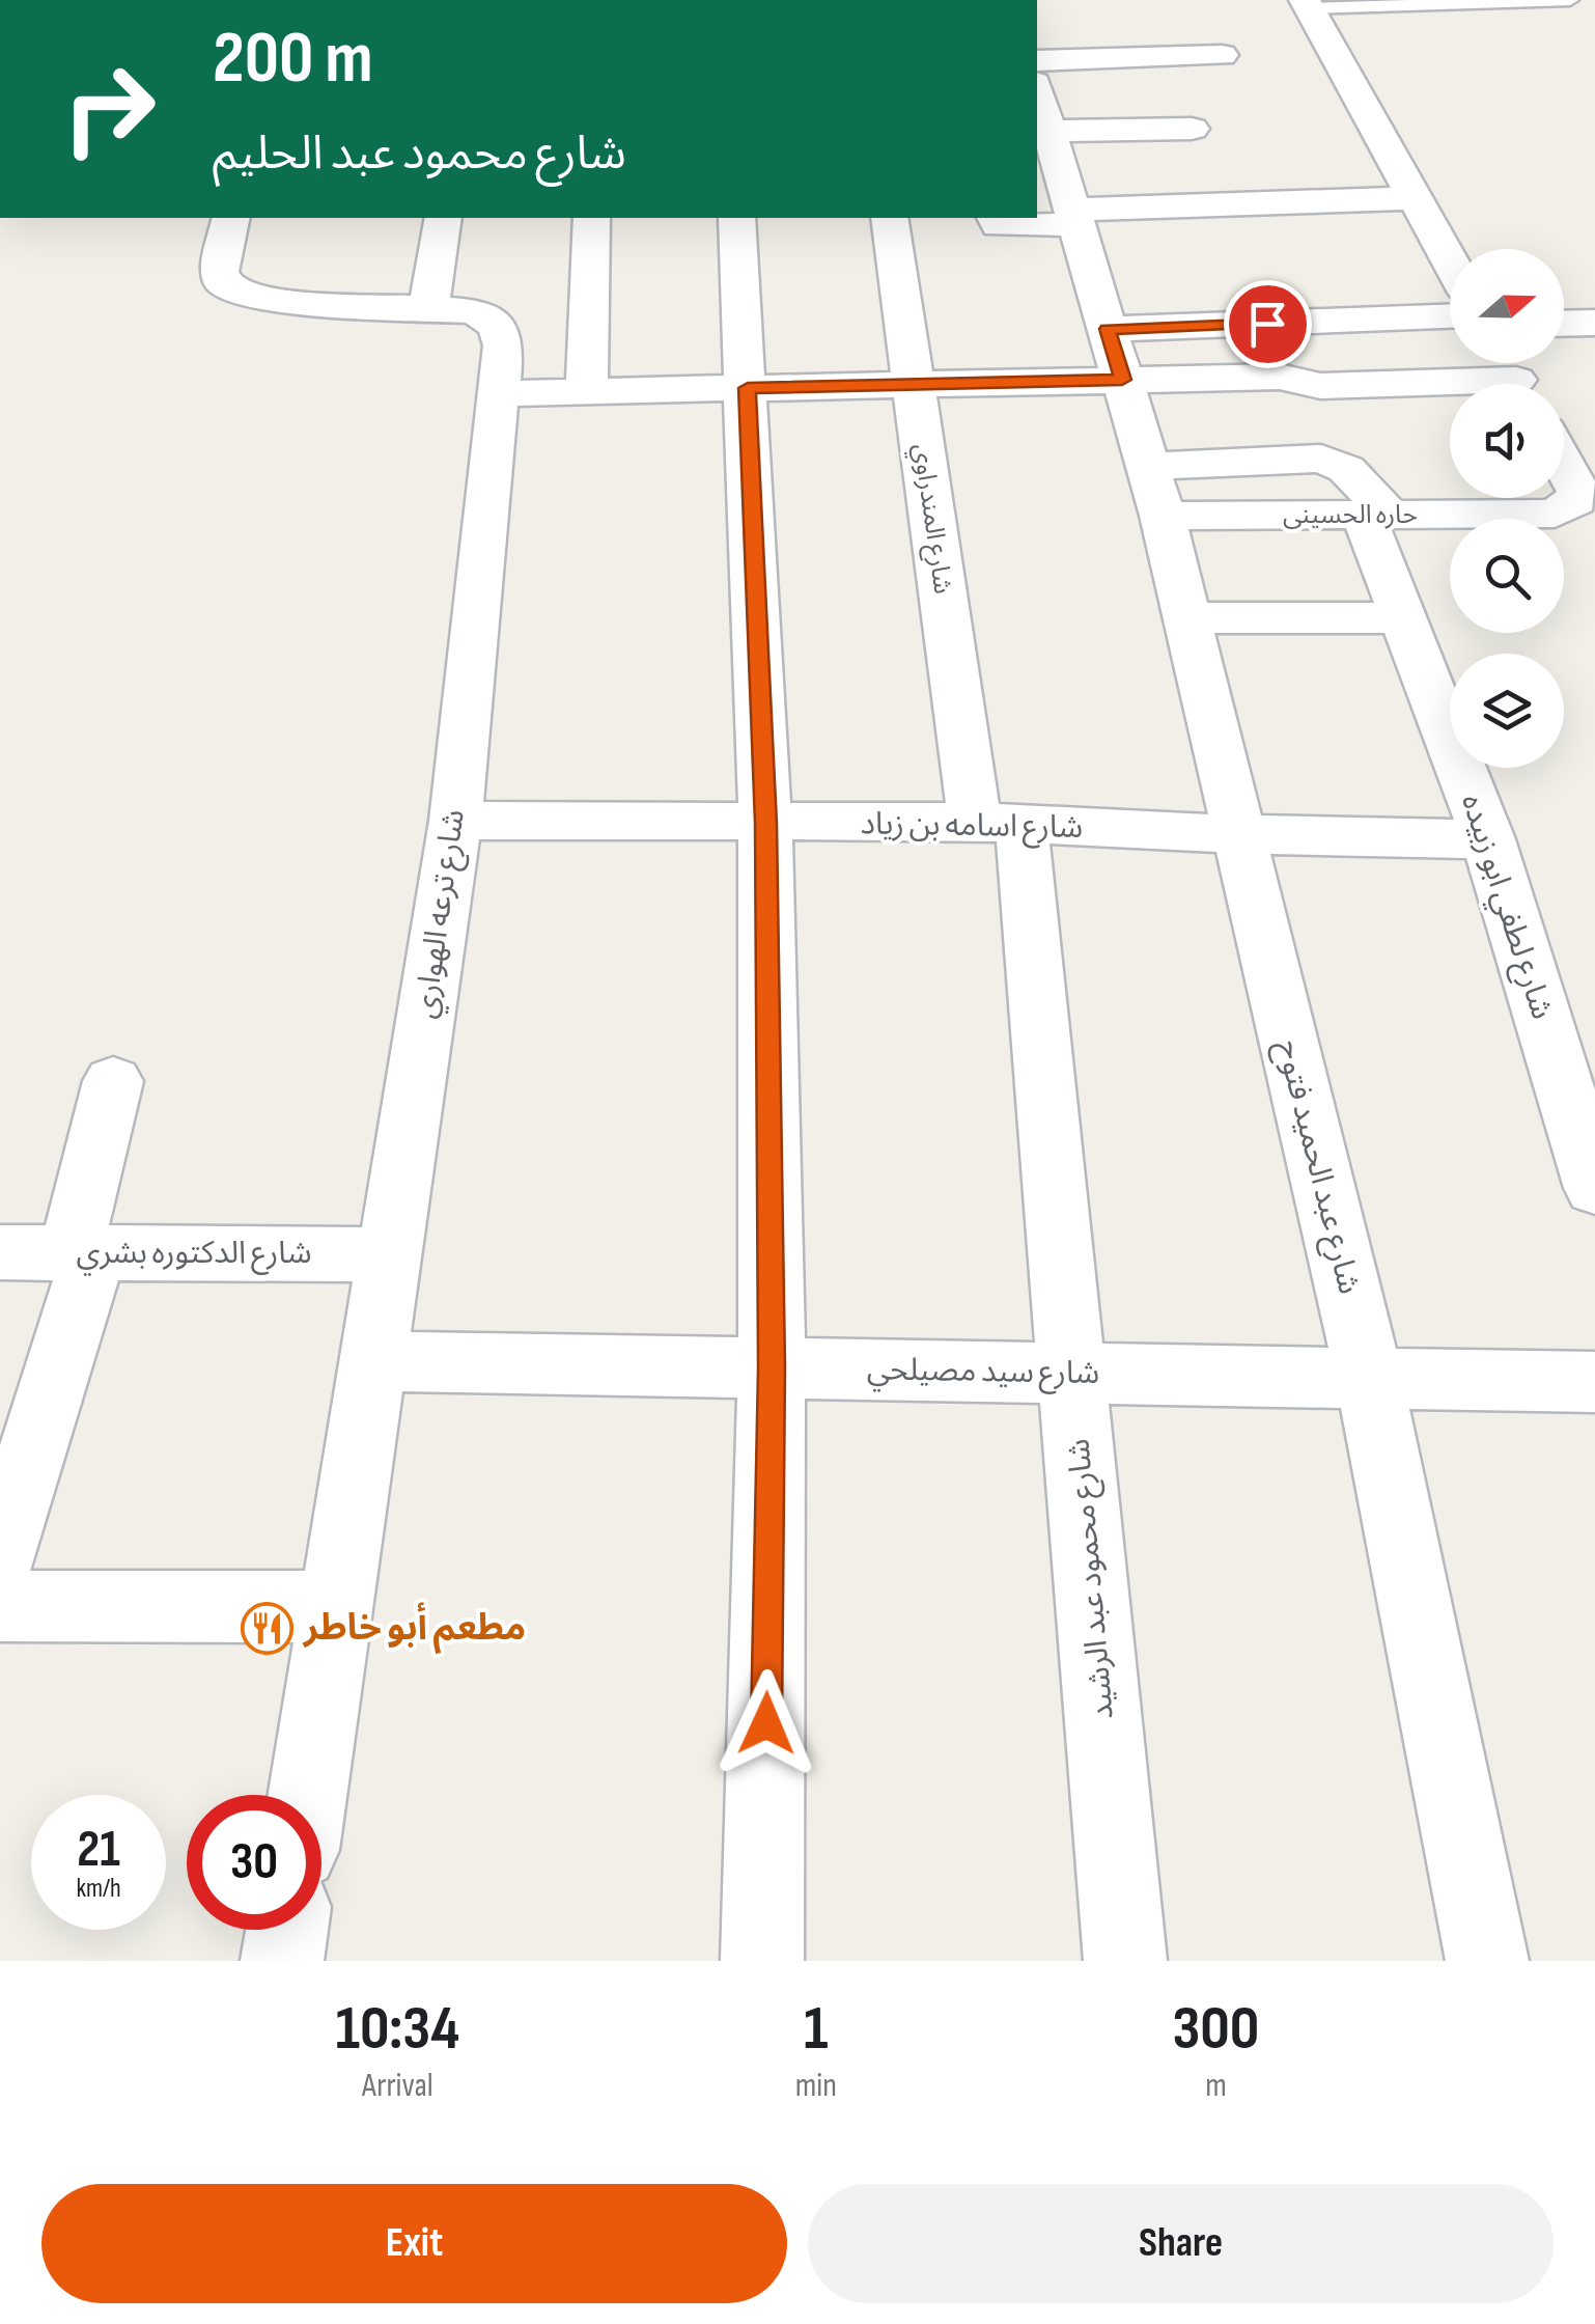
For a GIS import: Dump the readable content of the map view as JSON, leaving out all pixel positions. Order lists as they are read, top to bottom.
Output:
{
  "streets": {
    "street": [
      "حاره الحسينى",
      "شارع المندراوي",
      "شارع اسامه بن زياد",
      "شارع لطفي ابو زبيده",
      "شارع ترعه الهواري",
      "شارع عبد الحميد فتوح",
      "شارع الدكتوره بشري",
      "شارع سيد مصيلحي",
      "شارع محمود عبد الرشيد"
    ]
  },
  "crossings": [
    ["حاره الحسينى", "شارع لطفي ابو زبيده"],
    ["حاره الحسينى", "شارع عبد الحميد فتوح"],
    ["شارع المندراوي", "شارع اسامه بن زياد"],
    ["شارع المندراوي", "شارع محمود عبد الرشيد"],
    ["شارع اسامه بن زياد", "شارع لطفي ابو زبيده"],
    ["شارع اسامه بن زياد", "شارع ترعه الهواري"],
    ["شارع اسامه بن زياد", "شارع عبد الحميد فتوح"],
    ["شارع اسامه بن زياد", "شارع محمود عبد الرشيد"],
    ["شارع ترعه الهواري", "شارع الدكتوره بشري"],
    ["شارع ترعه الهواري", "شارع سيد مصيلحي"],
    ["شارع عبد الحميد فتوح", "شارع سيد مصيلحي"],
    ["شارع سيد مصيلحي", "شارع محمود عبد الرشيد"]
  ],
  "places": {
    "restaurant": ["مطعم أبو خاطر"]
  },
  "north": "right",
  "page": {
    "turn": ["200 m", "شارع محمود عبد الحليم"],
    "speed": "21 km/h",
    "limit": "30",
    "eta": [
      "10:34",
      "Arrival",
      "1",
      "min",
      "300",
      "m"
    ],
    "buttons": ["Exit", "Share"]
  }
}
